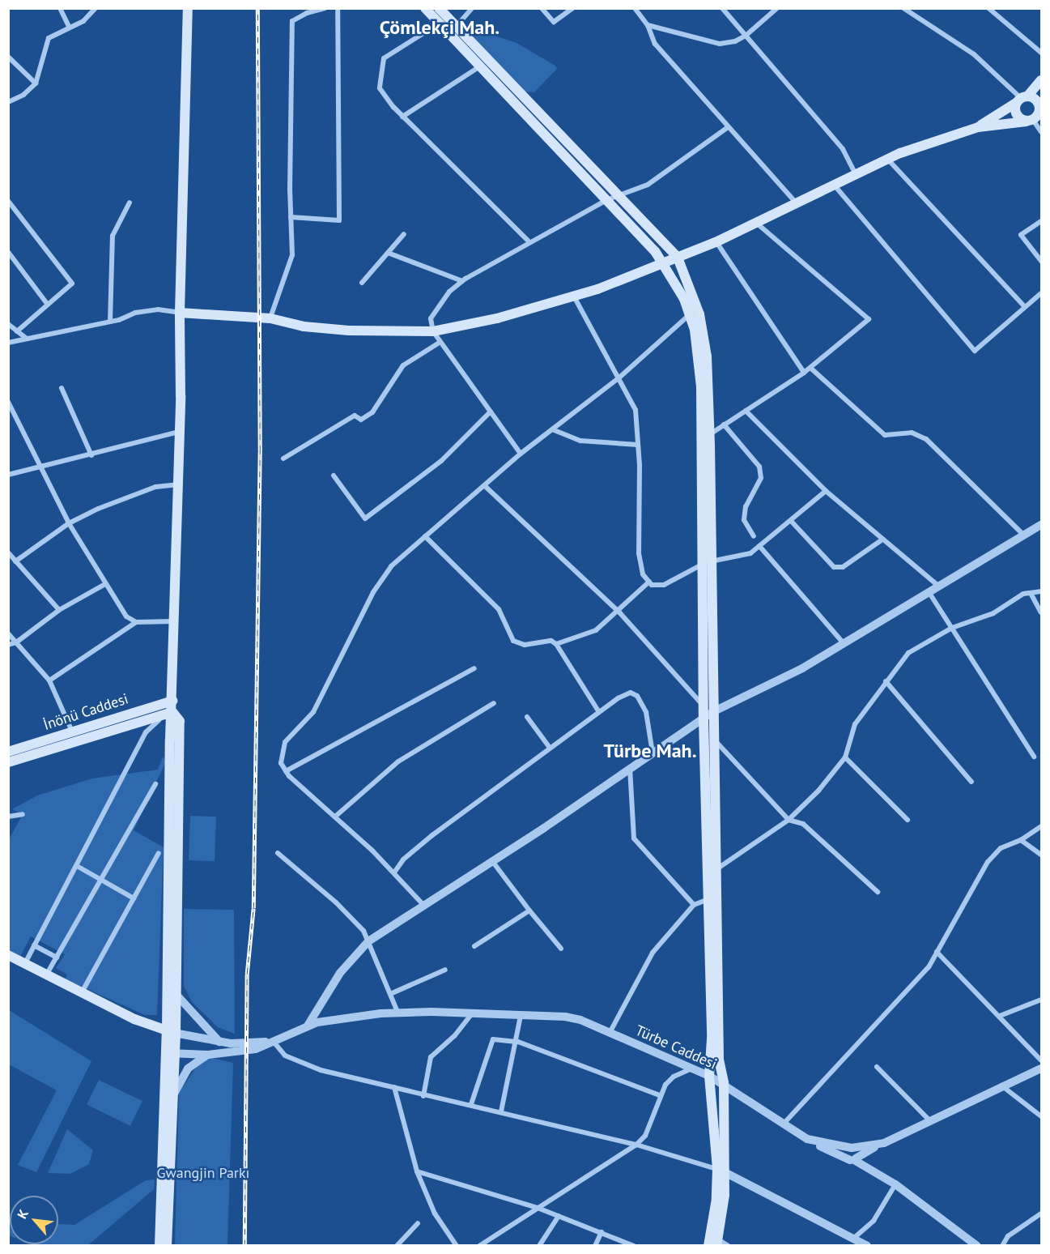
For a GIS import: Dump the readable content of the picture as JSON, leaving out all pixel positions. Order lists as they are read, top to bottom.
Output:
{
  "streets": {
    "main road": ["İnönü Caddesi"],
    "street": ["Türbe Caddesi"]
  },
  "districts": ["Çömlekçi Mah.", "Türbe Mah."],
  "parks": ["Gwangjin Parkı"],
  "north": "top left"
}
